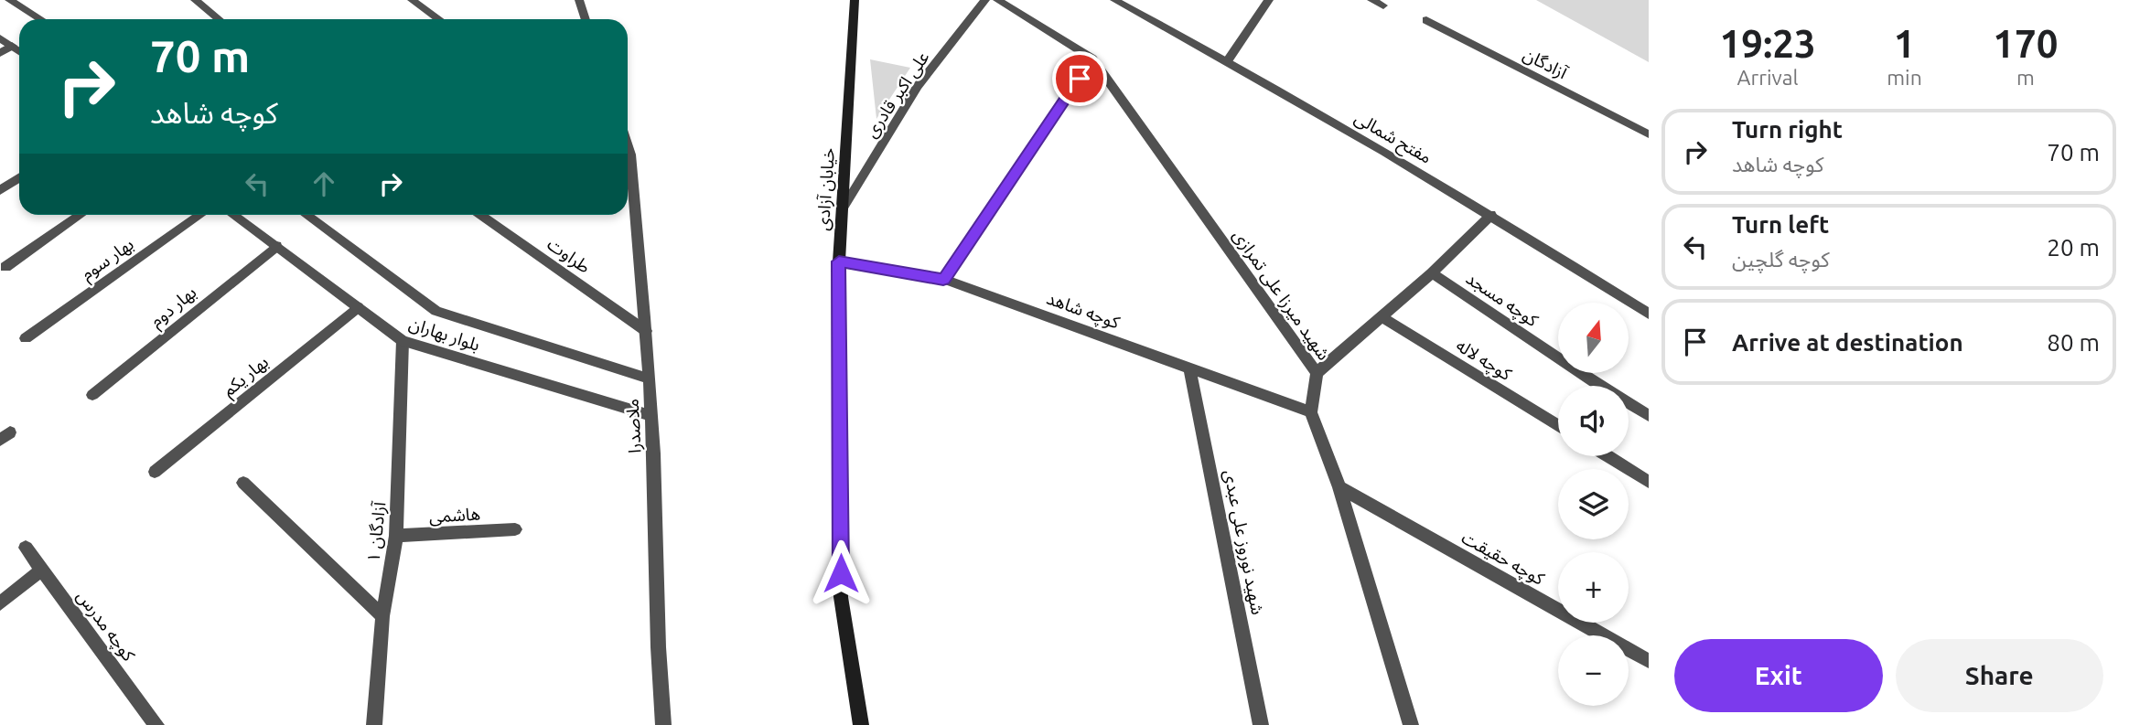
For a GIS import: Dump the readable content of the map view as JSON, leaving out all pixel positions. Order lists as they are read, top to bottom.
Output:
{
  "streets": {
    "main road": ["خیابان آزادی"],
    "street": [
      "آزادگان",
      "علی اکبر قادری",
      "مفتح شمالی",
      "طراوت",
      "بهار سوم",
      "شهید میرزا علی تمرازی",
      "کوچه مسجد",
      "بهار دوم",
      "کوچه شاهد",
      "بلوار بهاران",
      "کوچه لاله",
      "بهار یکم",
      "ملاصدرا",
      "هاشمی",
      "آزادگان ۱",
      "شهید نوروز علی عبدی",
      "کوچه حقیقت",
      "کوچه مدرس"
    ]
  },
  "crossings": [
    ["علی اکبر قادری", "خیابان آزادی"],
    ["خیابان آزادی", "کوچه شاهد"],
    ["طراوت", "ملاصدرا"],
    ["شهید میرزا علی تمرازی", "کوچه شاهد"],
    ["شهید میرزا علی تمرازی", "کوچه حقیقت"],
    ["بهار دوم", "بلوار بهاران"],
    ["کوچه شاهد", "شهید نوروز علی عبدی"],
    ["بلوار بهاران", "بهار یکم"],
    ["بلوار بهاران", "ملاصدرا"],
    ["بلوار بهاران", "آزادگان ۱"],
    ["هاشمی", "آزادگان ۱"]
  ],
  "north": "top",
  "page": {
    "eta": [
      "19:23",
      "Arrival",
      "1",
      "min",
      "170",
      "m"
    ],
    "turn": ["70 m", "کوچه شاهد"],
    "list": [
      {
        "name": "Turn right",
        "note": "کوچه شاهد",
        "value": "70 m"
      },
      {
        "name": "Turn left",
        "note": "کوچه گلچین",
        "value": "20 m"
      },
      {
        "name": "Arrive at destination",
        "value": "80 m"
      }
    ],
    "map_buttons": ["+", "−"],
    "buttons": ["Exit", "Share"]
  }
}
